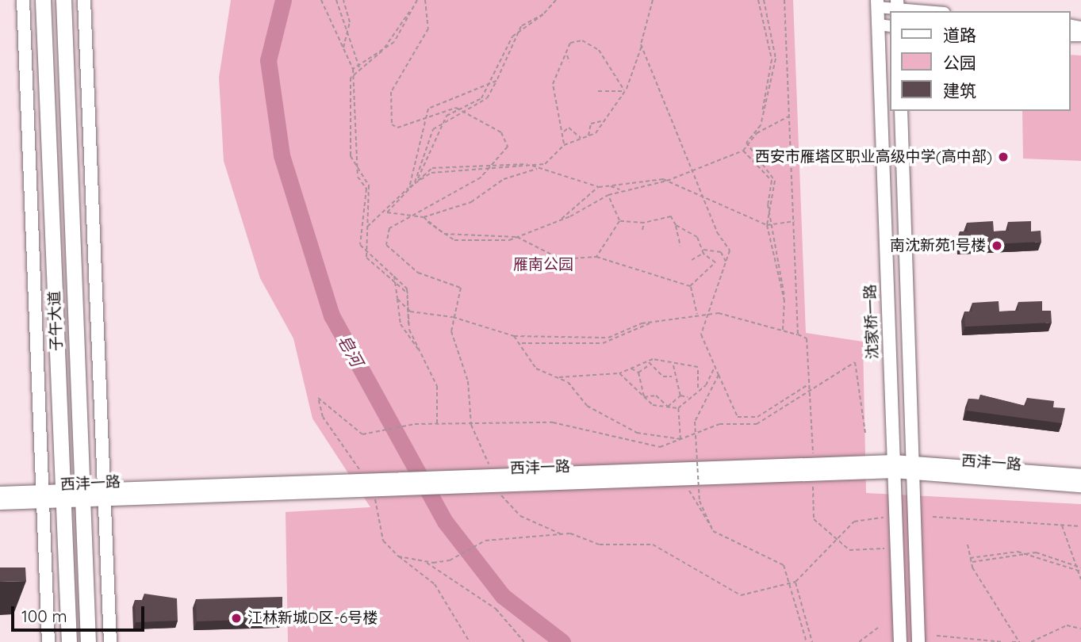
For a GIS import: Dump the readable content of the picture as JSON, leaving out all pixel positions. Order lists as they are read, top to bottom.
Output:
{
  "streets": {
    "main road": ["子午大道", "沈家桥一路", "西沣一路"]
  },
  "crossings": [
    ["子午大道", "西沣一路"],
    ["沈家桥一路", "西沣一路"]
  ],
  "water": ["皂河"],
  "parks": ["雁南公园"],
  "places": ["西安市雁塔区职业高级中学(高中部)", "南沈新苑1号楼", "江林新城D区-6号楼"],
  "legend": ["道路", "公园", "建筑"],
  "scale_bar": "100 m"
}
